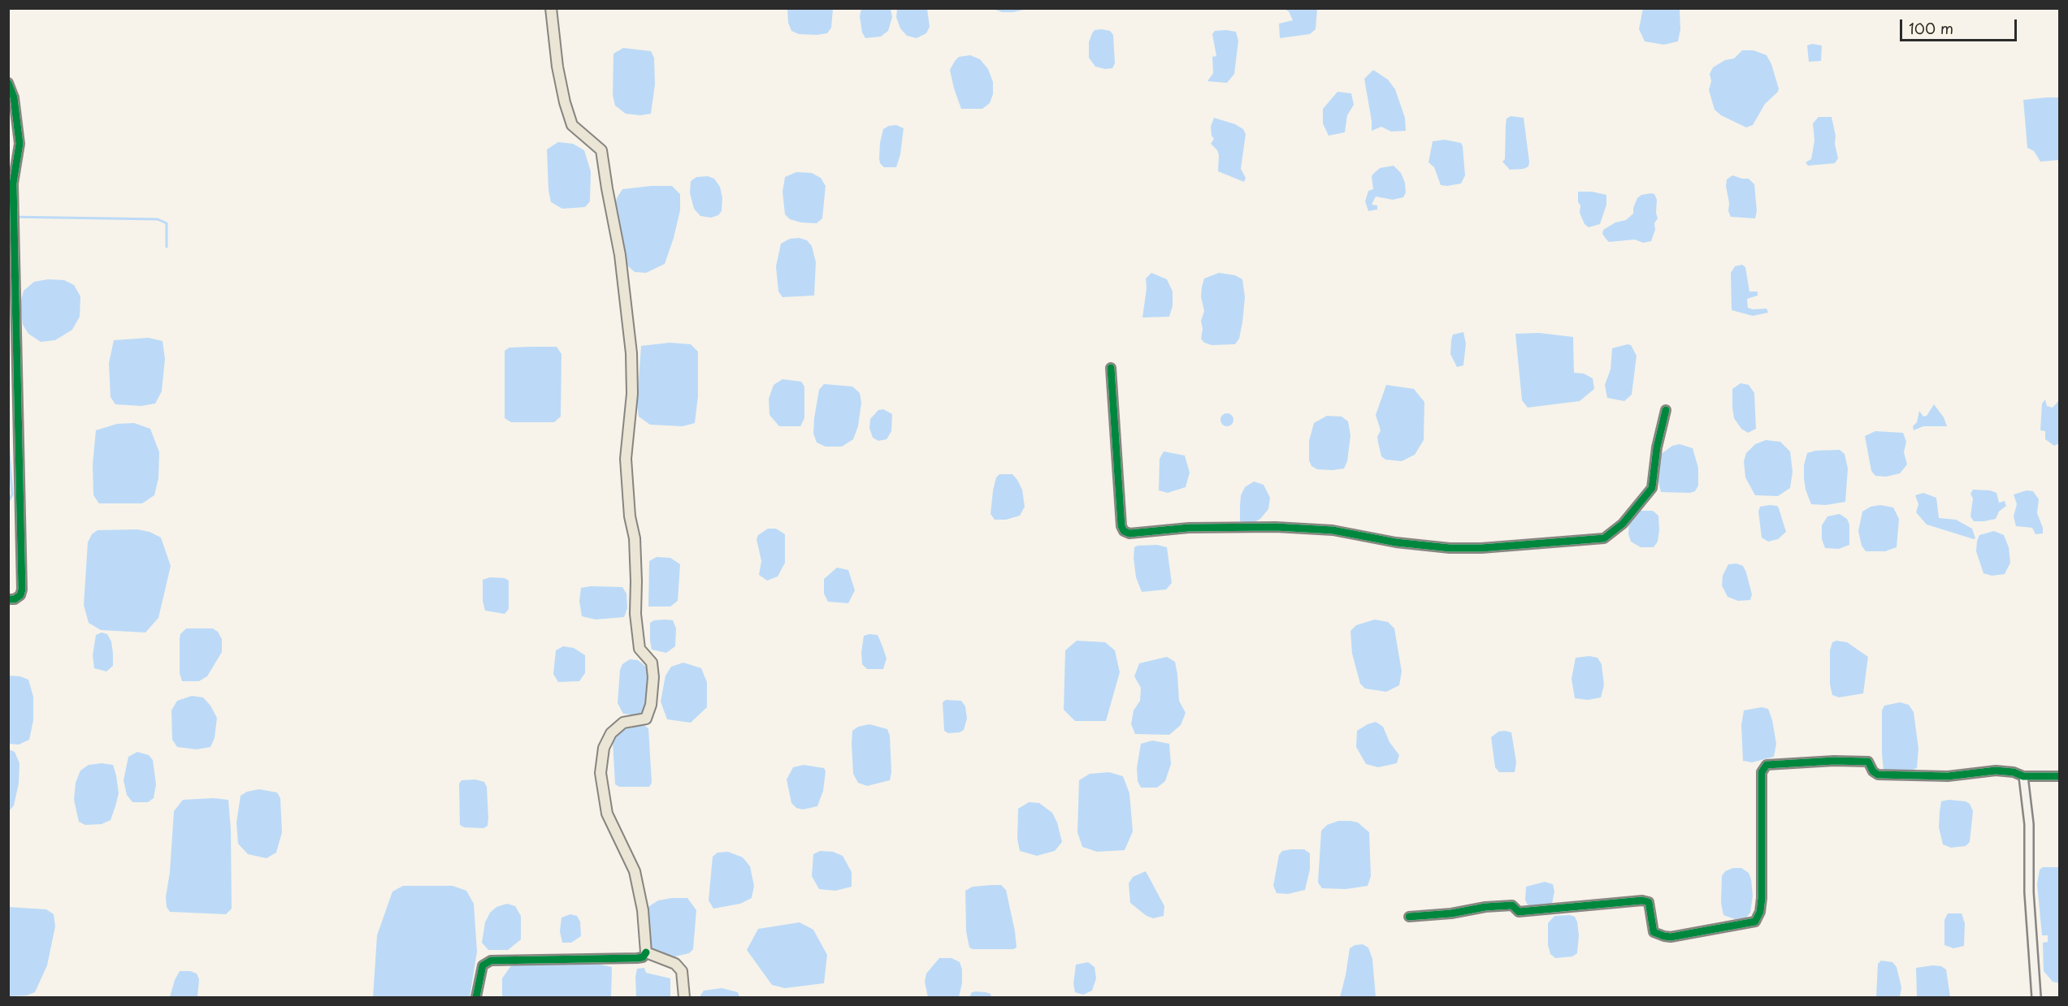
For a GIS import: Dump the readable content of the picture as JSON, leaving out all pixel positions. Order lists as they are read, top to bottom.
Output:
{
  "scale_bar": "100 m"
}
